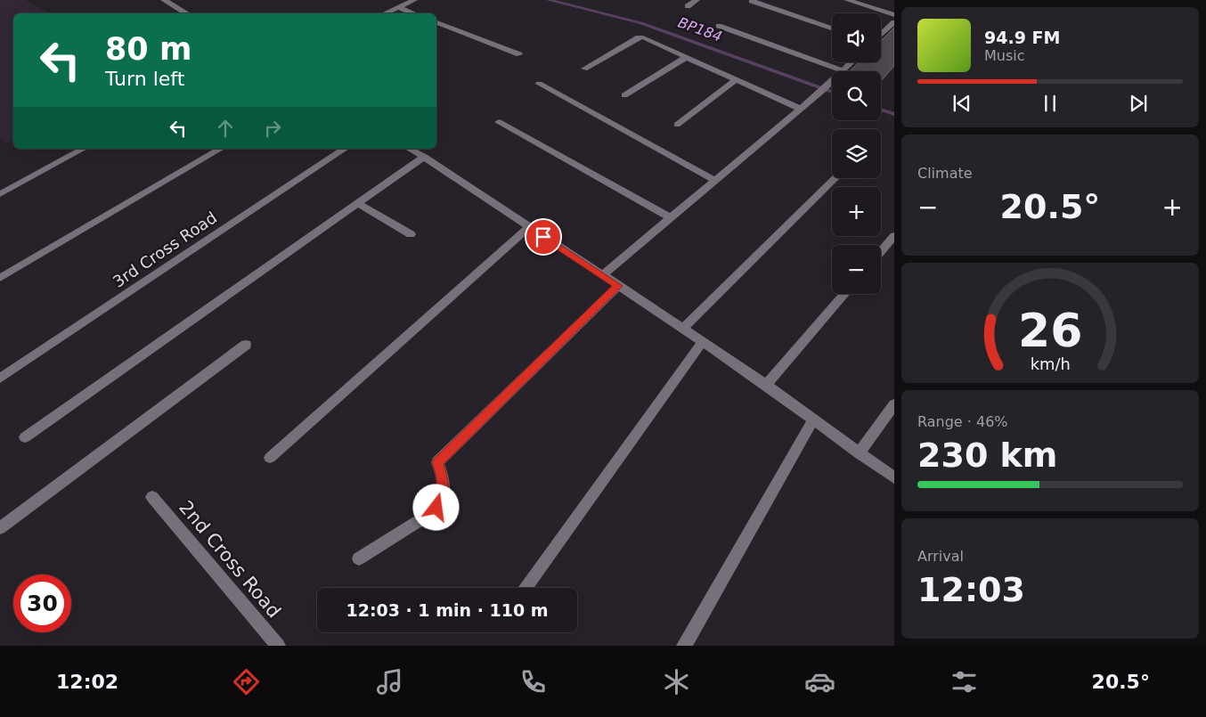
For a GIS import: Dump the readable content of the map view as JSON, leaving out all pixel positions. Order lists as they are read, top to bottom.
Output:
{
  "streets": {
    "street": ["3rd Cross Road", "2nd Cross Road"]
  },
  "water": ["BP184"],
  "page": {
    "map_buttons": ["+", "−"],
    "turn": ["80 m", "Turn left"],
    "song": ["94.9 FM", "Music"],
    "tile": [
      "Climate",
      ["Range · 46%", "230 km"],
      ["Arrival", "12:03"]
    ],
    "heat": ["−", "20.5°", "+"],
    "limit": "30",
    "trip": "12:03 · 1 min · 110 m",
    "tabs": ["12:02", "20.5°"],
    "gauge": ["26", "km/h"]
  }
}
